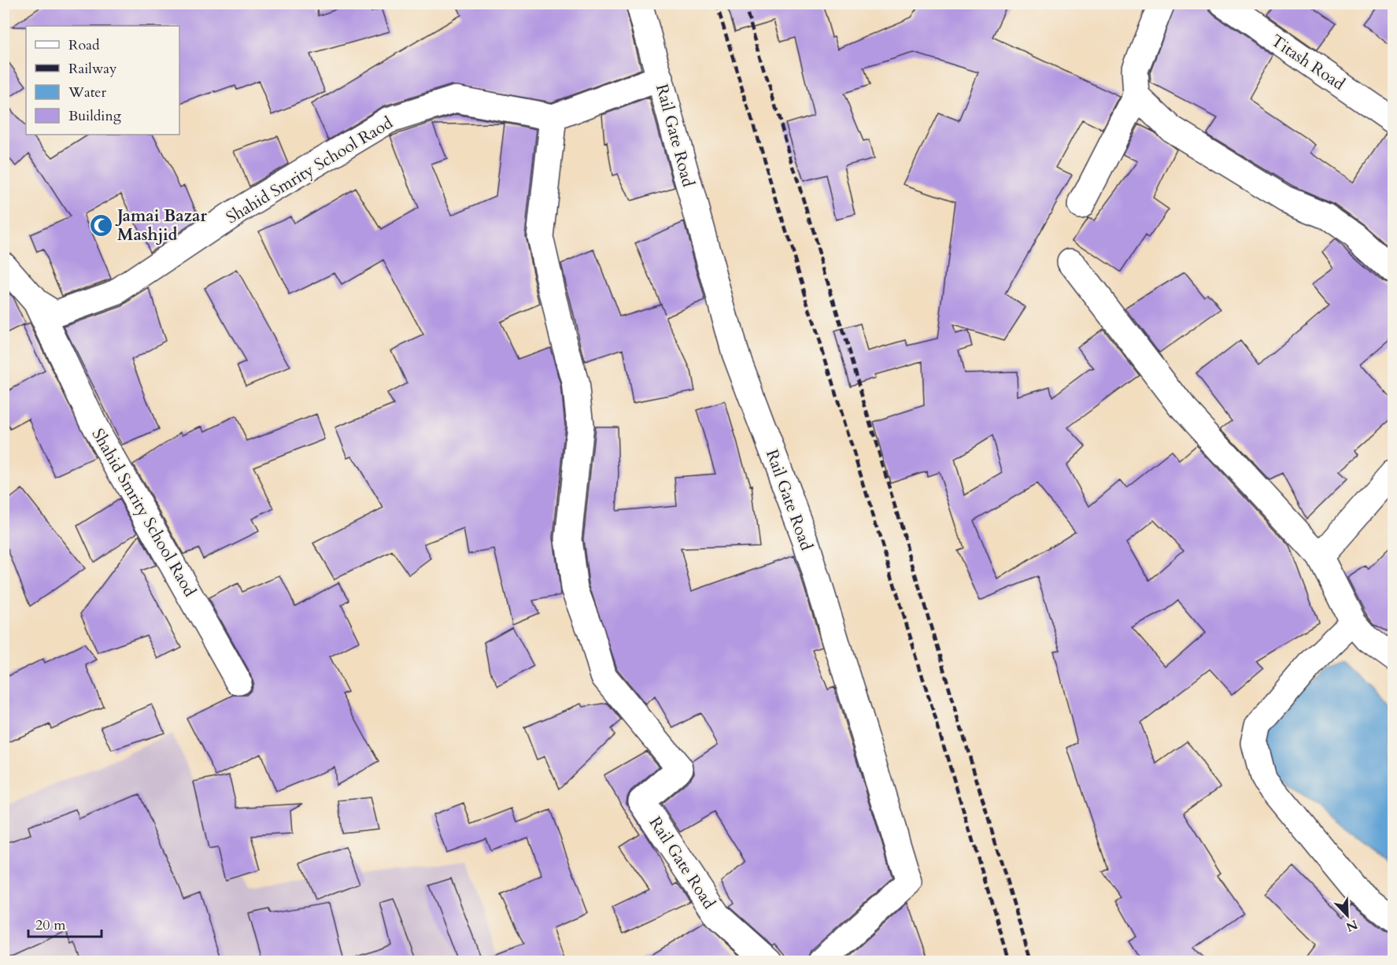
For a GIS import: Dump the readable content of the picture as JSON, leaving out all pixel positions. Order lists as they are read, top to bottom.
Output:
{
  "streets": {
    "street": ["Titash Road", "Rail Gate Road", "Shahid Smrity School Raod"]
  },
  "crossings": [
    ["Rail Gate Road", "Shahid Smrity School Raod"]
  ],
  "places": {
    "mosque": ["Jamai Bazar Mashjid"]
  },
  "legend": [
    "Road",
    "Railway",
    "Water",
    "Building"
  ],
  "scale_bar": "20 m",
  "north": "bottom right"
}
